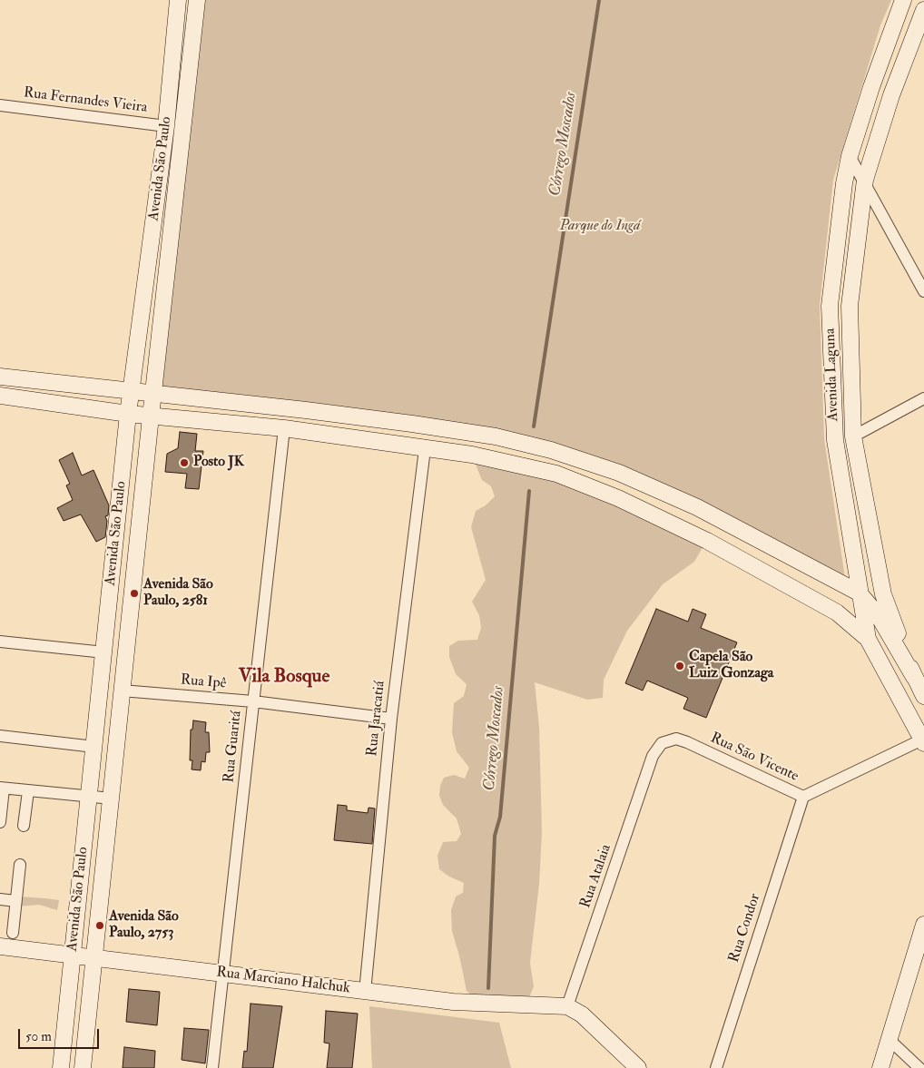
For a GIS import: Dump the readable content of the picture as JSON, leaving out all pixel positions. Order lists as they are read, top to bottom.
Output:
{
  "streets": {
    "main road": ["Avenida São Paulo", "Avenida Laguna", "Rua Marciano Halchuk"],
    "street": [
      "Rua Fernandes Vieira",
      "Rua Ipê",
      "Rua Jaracatiá",
      "Rua Guaritá",
      "Rua São Vicente",
      "Rua Atalaia",
      "Rua Condor"
    ]
  },
  "crossings": [
    ["Rua Fernandes Vieira", "Avenida São Paulo"],
    ["Avenida São Paulo", "Rua Ipê"],
    ["Avenida São Paulo", "Rua Marciano Halchuk"],
    ["Avenida Laguna", "Rua São Vicente"],
    ["Rua Ipê", "Rua Jaracatiá"],
    ["Rua Ipê", "Rua Guaritá"],
    ["Rua Jaracatiá", "Rua Marciano Halchuk"],
    ["Rua Guaritá", "Rua Marciano Halchuk"],
    ["Rua São Vicente", "Rua Atalaia"],
    ["Rua São Vicente", "Rua Condor"],
    ["Rua Atalaia", "Rua Marciano Halchuk"]
  ],
  "districts": ["Vila Bosque"],
  "water": ["Córrego Moscados"],
  "parks": ["Parque do Ingá"],
  "places": [
    "Posto JK",
    "Avenida São Paulo, 2581",
    "Capela São Luiz Gonzaga",
    "Avenida São Paulo, 2753"
  ],
  "scale_bar": "50 m"
}
